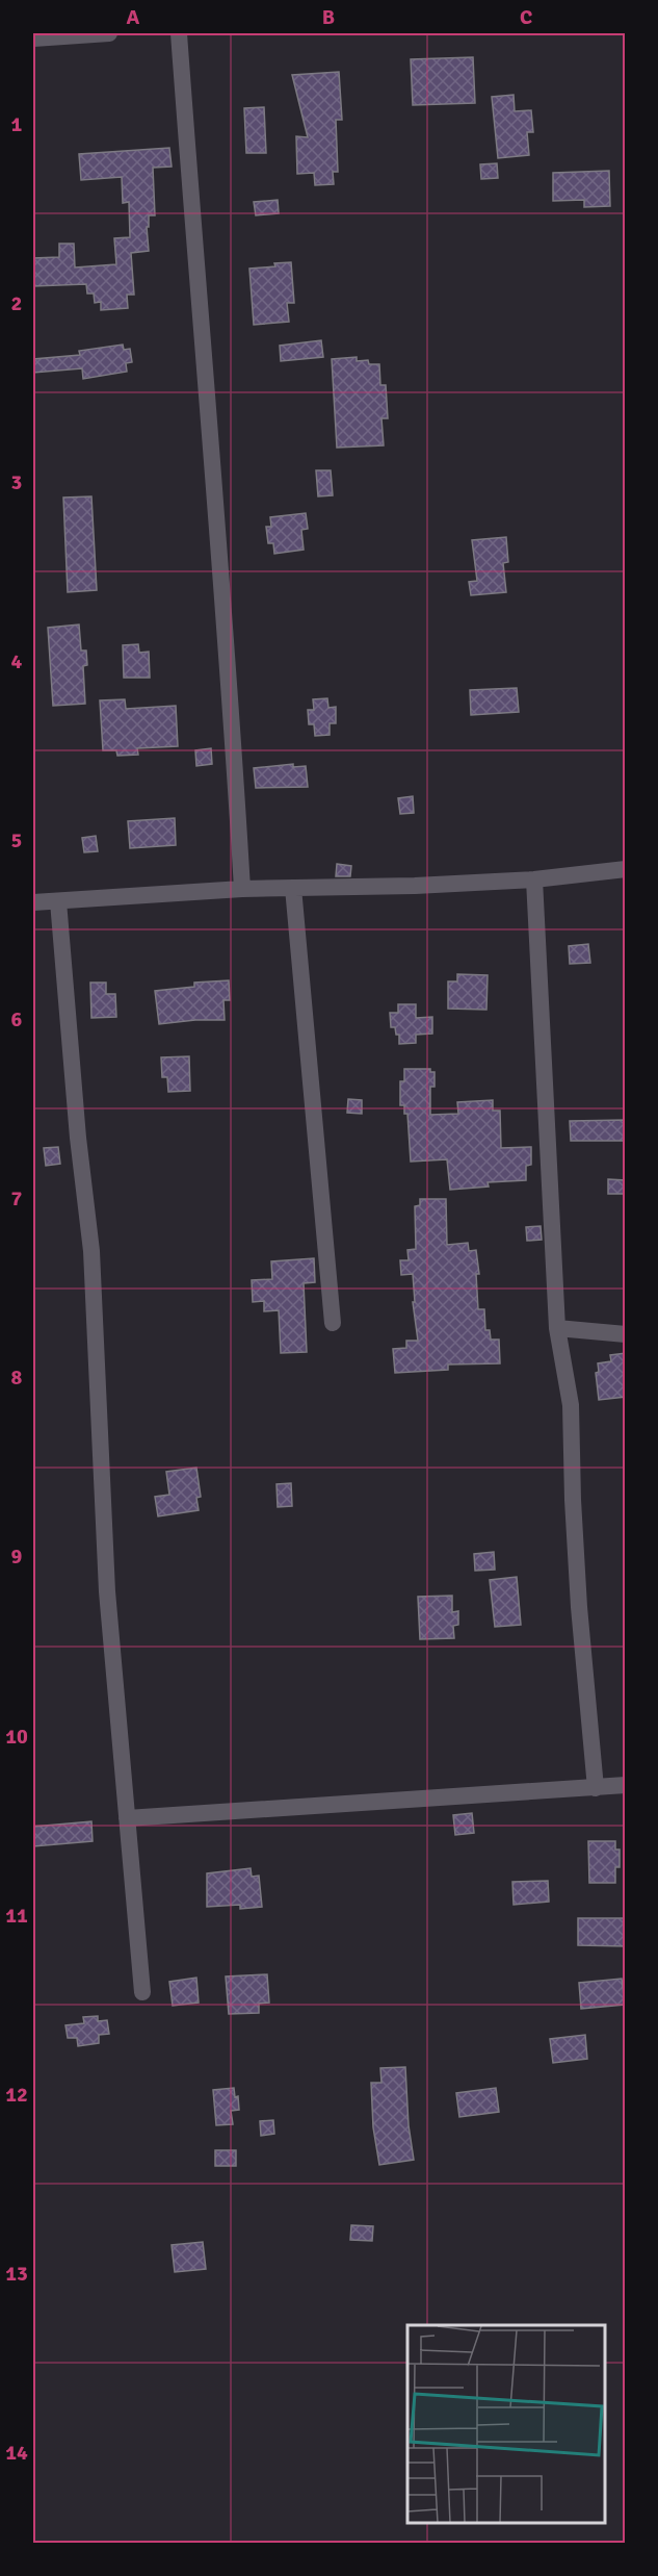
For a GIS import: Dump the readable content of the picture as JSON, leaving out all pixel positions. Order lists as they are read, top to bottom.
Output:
{
  "grid": {
    "columns": ["A", "B", "C"],
    "rows": [
      "1",
      "2",
      "3",
      "4",
      "5",
      "6",
      "7",
      "8",
      "9",
      "10",
      "11",
      "12",
      "13",
      "14"
    ]
  }
}
